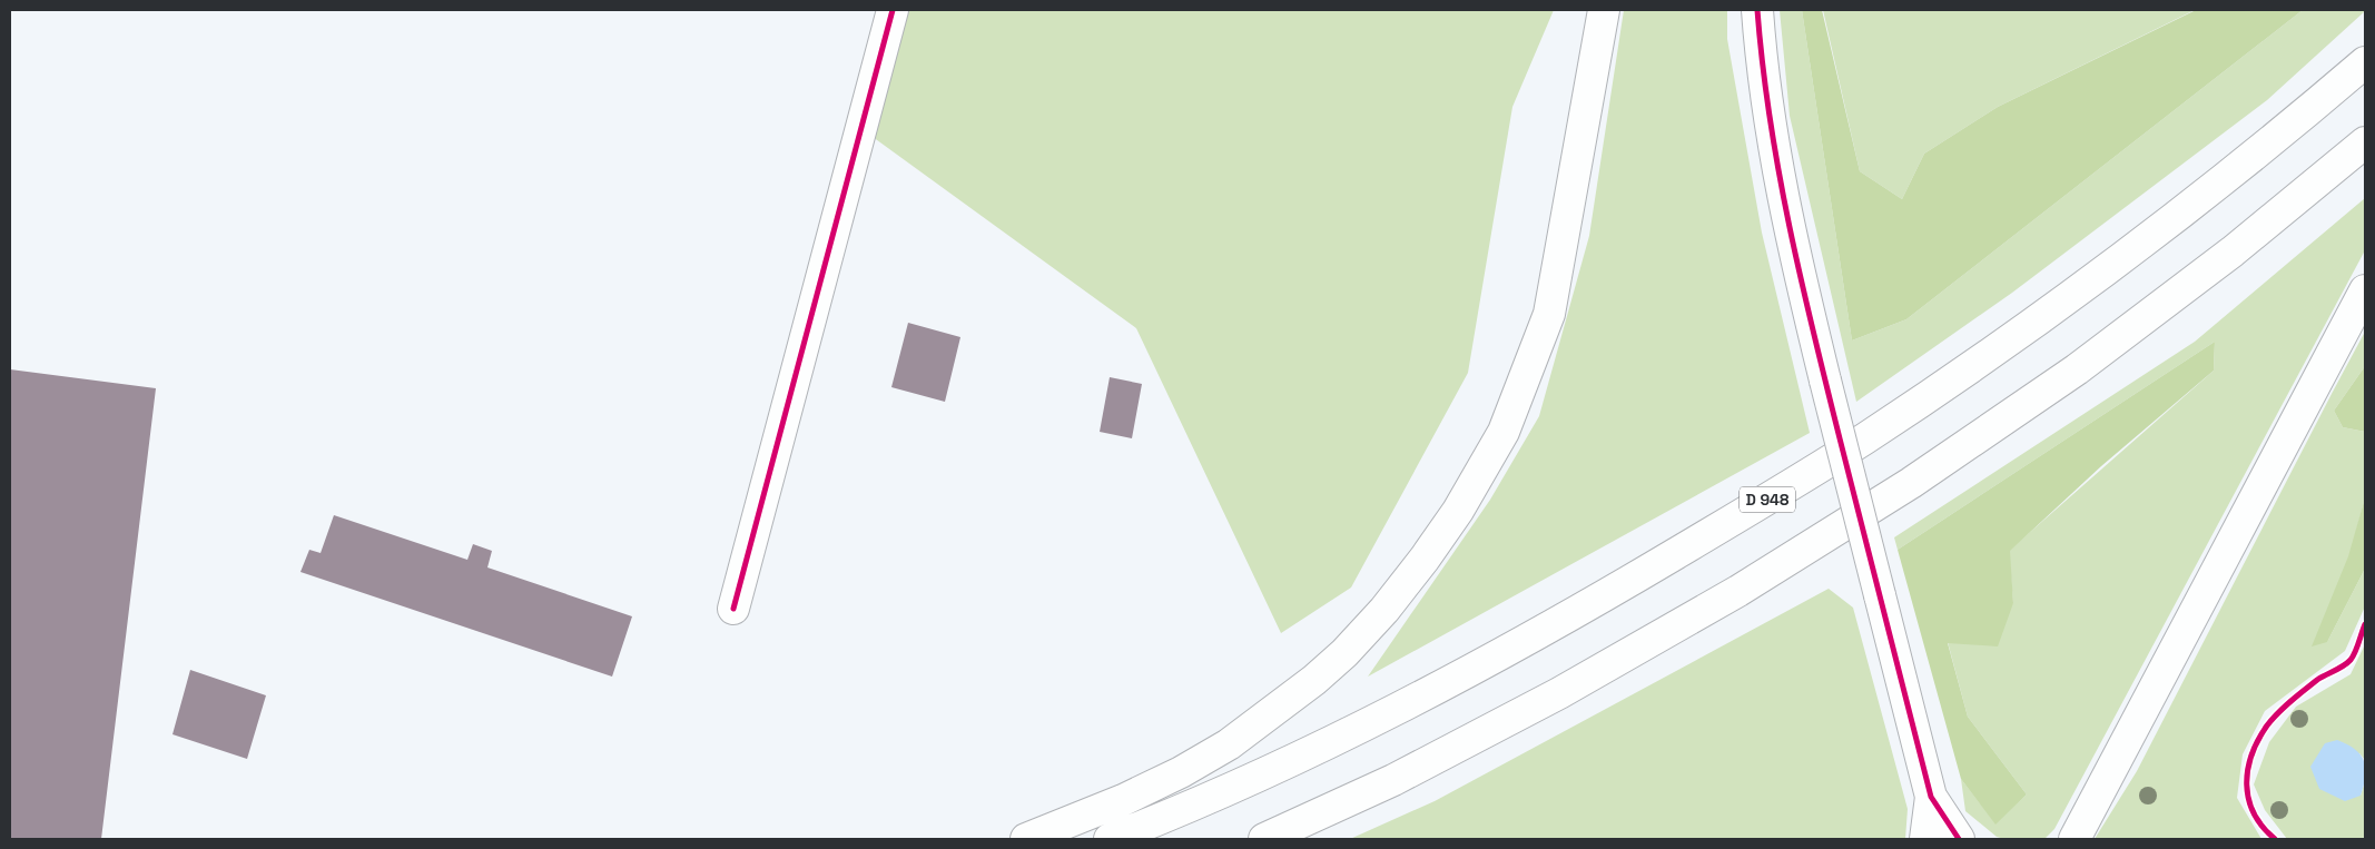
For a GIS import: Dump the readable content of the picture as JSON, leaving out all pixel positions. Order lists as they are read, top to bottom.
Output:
{
  "streets": {
    "main road": ["D 948"]
  }
}
